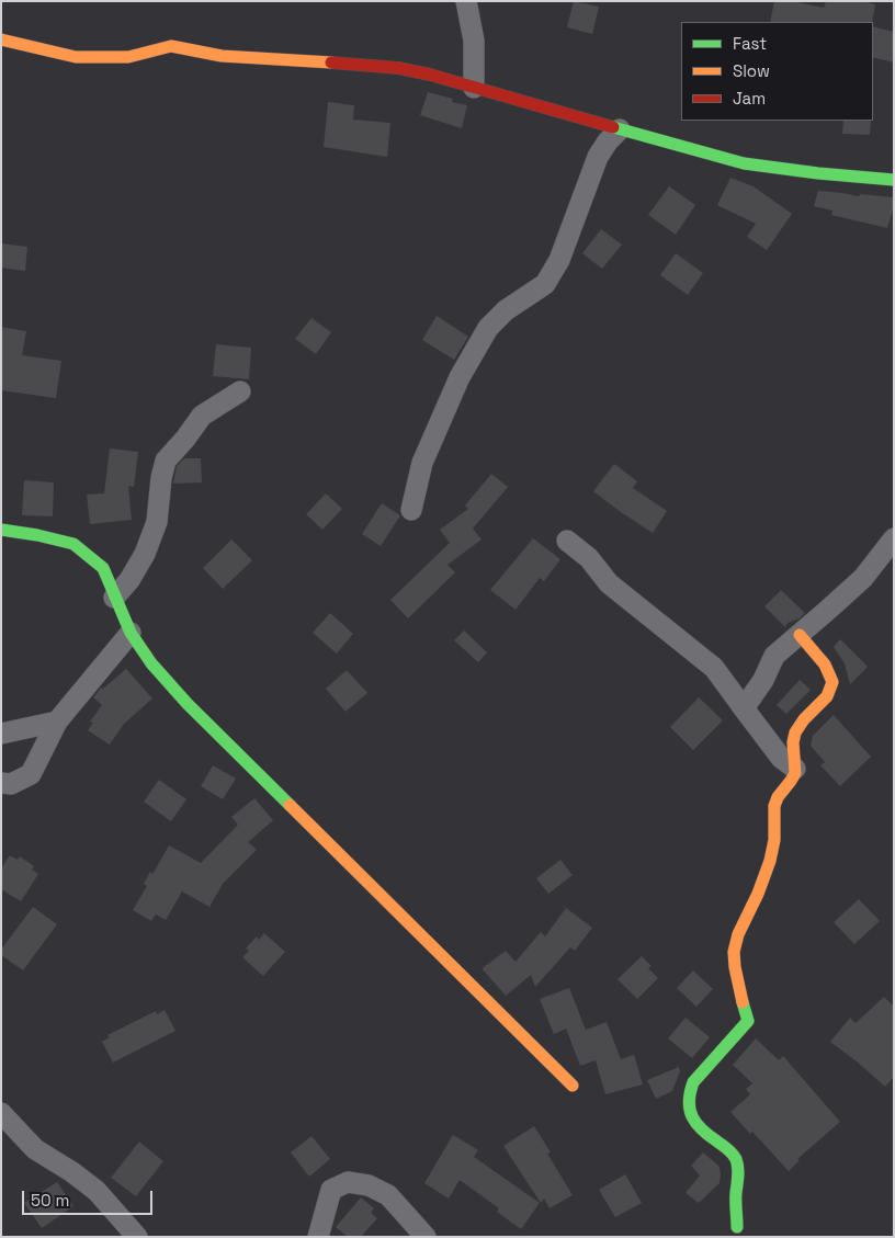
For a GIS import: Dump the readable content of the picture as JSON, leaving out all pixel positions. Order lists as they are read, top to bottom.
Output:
{
  "legend": ["Fast", "Slow", "Jam"],
  "scale_bar": "50 m"
}
